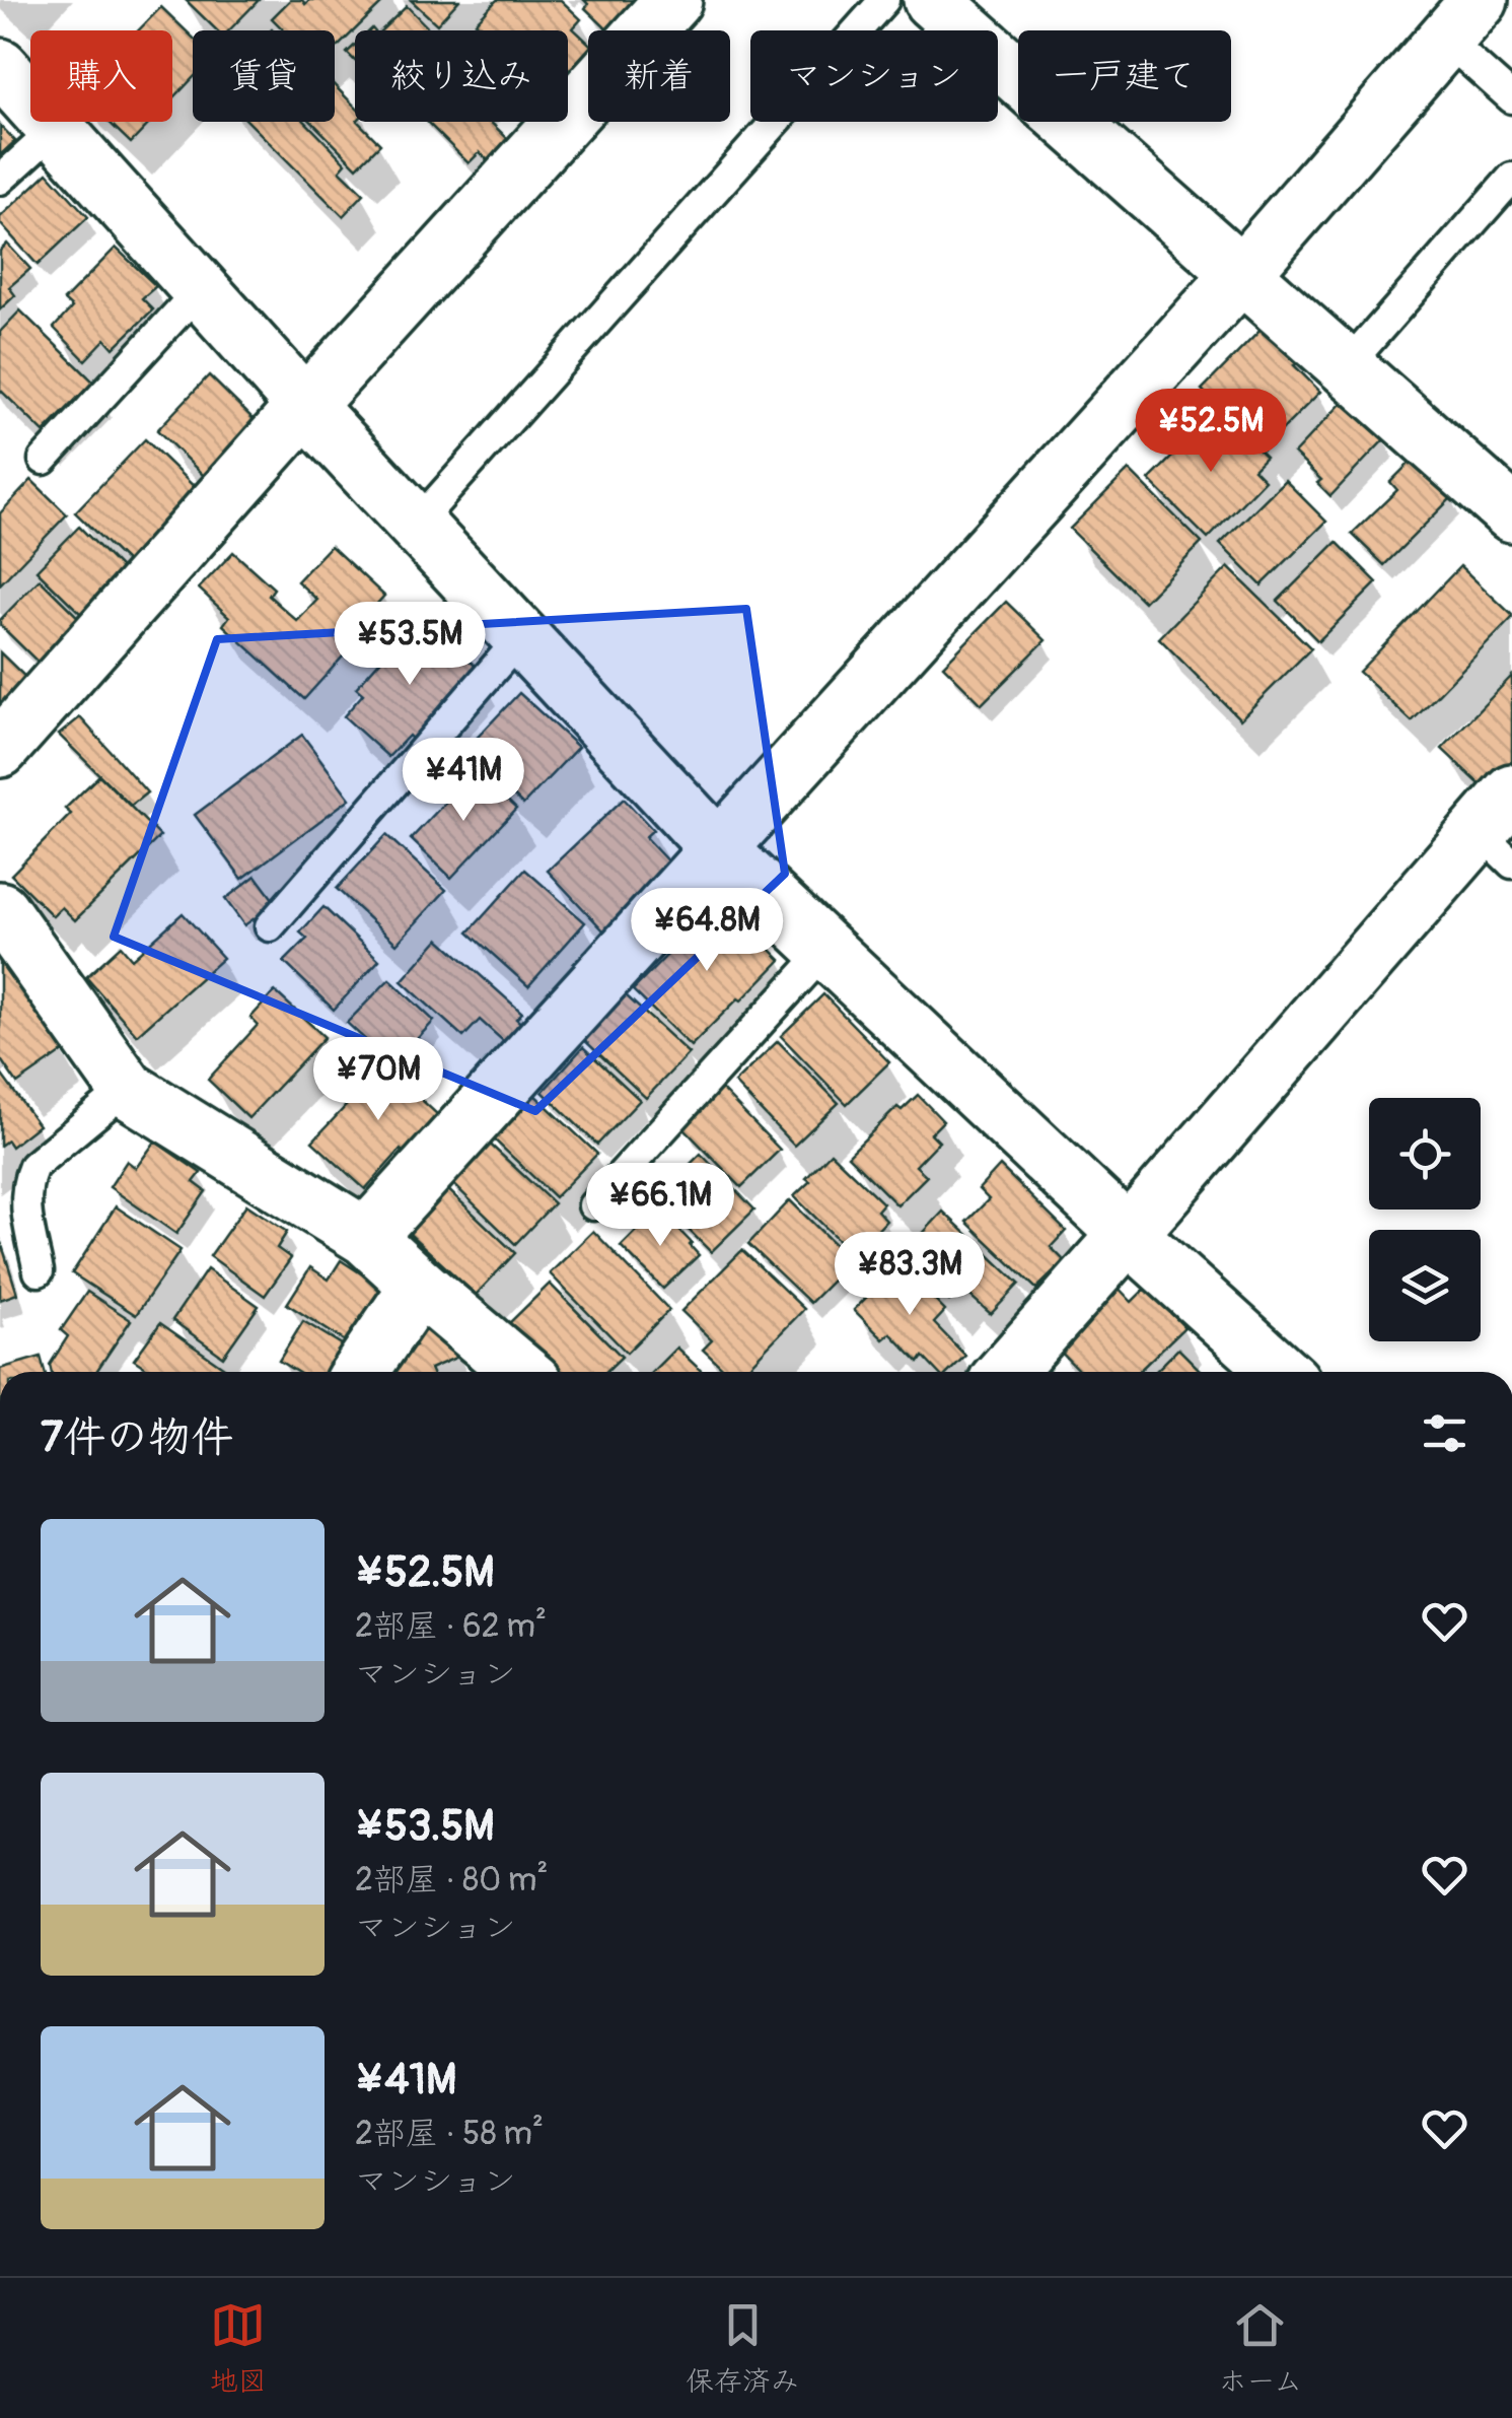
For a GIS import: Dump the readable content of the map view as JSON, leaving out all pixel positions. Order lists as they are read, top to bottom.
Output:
{
  "page": {
    "chip": [
      "購入",
      "賃貸",
      "絞り込み",
      "新着",
      "マンション",
      "一戸建て"
    ],
    "price": [
      "¥52.5M",
      "¥53.5M",
      "¥41M",
      "¥64.8M",
      "¥70M",
      "¥66.1M",
      "¥83.3M"
    ],
    "heading": "7件の物件",
    "list": [
      {
        "name": "¥52.5M",
        "note": "2部屋 · 62 m² · マンション"
      },
      {
        "name": "¥53.5M",
        "note": "2部屋 · 80 m² · マンション"
      },
      {
        "name": "¥41M",
        "note": "2部屋 · 58 m² · マンション"
      }
    ],
    "tabs": ["地図", "保存済み", "ホーム"]
  }
}
